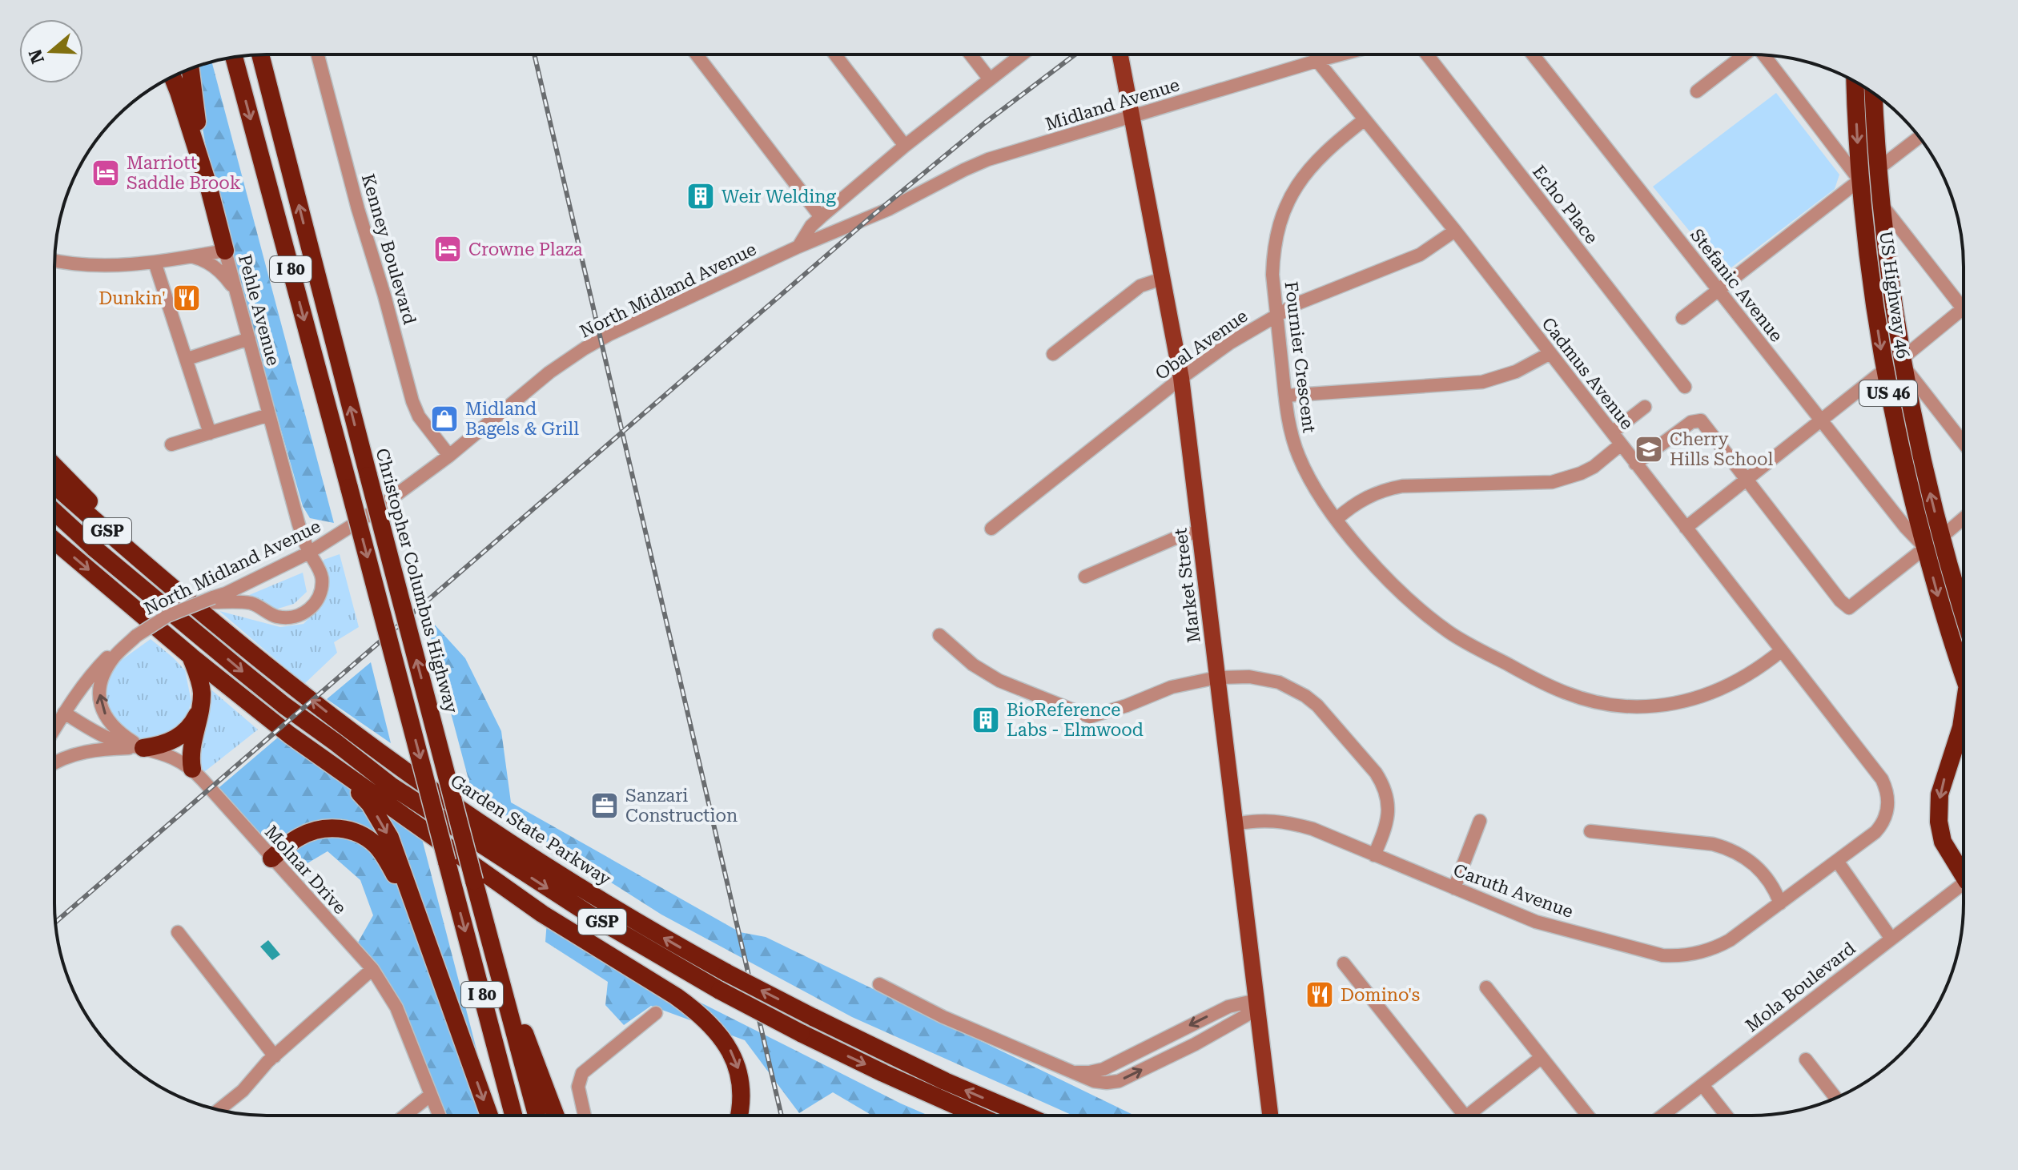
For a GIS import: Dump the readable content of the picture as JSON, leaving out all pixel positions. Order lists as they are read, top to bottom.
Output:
{
  "streets": {
    "highway": [
      "I 80",
      "US Highway 46",
      "US 46",
      "GSP",
      "Christopher Columbus Highway",
      "Garden State Parkway"
    ],
    "main road": ["Market Street"],
    "street": [
      "Midland Avenue",
      "Echo Place",
      "Kenney Boulevard",
      "Stefanic Avenue",
      "North Midland Avenue",
      "Pehle Avenue",
      "Obal Avenue",
      "Fournier Crescent",
      "Cadmus Avenue",
      "Molnar Drive",
      "Caruth Avenue",
      "Mola Boulevard"
    ]
  },
  "crossings": [
    ["Midland Avenue", "North Midland Avenue"],
    ["Midland Avenue", "Cadmus Avenue"],
    ["Midland Avenue", "Market Street"],
    ["Kenney Boulevard", "North Midland Avenue"],
    ["Stefanic Avenue", "US Highway 46"],
    ["North Midland Avenue", "Pehle Avenue"],
    ["North Midland Avenue", "Molnar Drive"],
    ["Obal Avenue", "Fournier Crescent"],
    ["Obal Avenue", "Cadmus Avenue"],
    ["Obal Avenue", "Market Street"],
    ["Fournier Crescent", "Cadmus Avenue"],
    ["Cadmus Avenue", "Caruth Avenue"],
    ["Market Street", "Caruth Avenue"]
  ],
  "places": {
    "hotel": ["Marriott Saddle Brook", "Crowne Plaza"],
    "building": ["Weir Welding", "BioReference Labs - Elmwood"],
    "restaurant": ["Dunkin'", "Domino's"],
    "shop": ["Midland Bagels & Grill"],
    "school or university": ["Cherry Hills School"],
    "office": ["Sanzari Construction"]
  },
  "north": "left"
}
